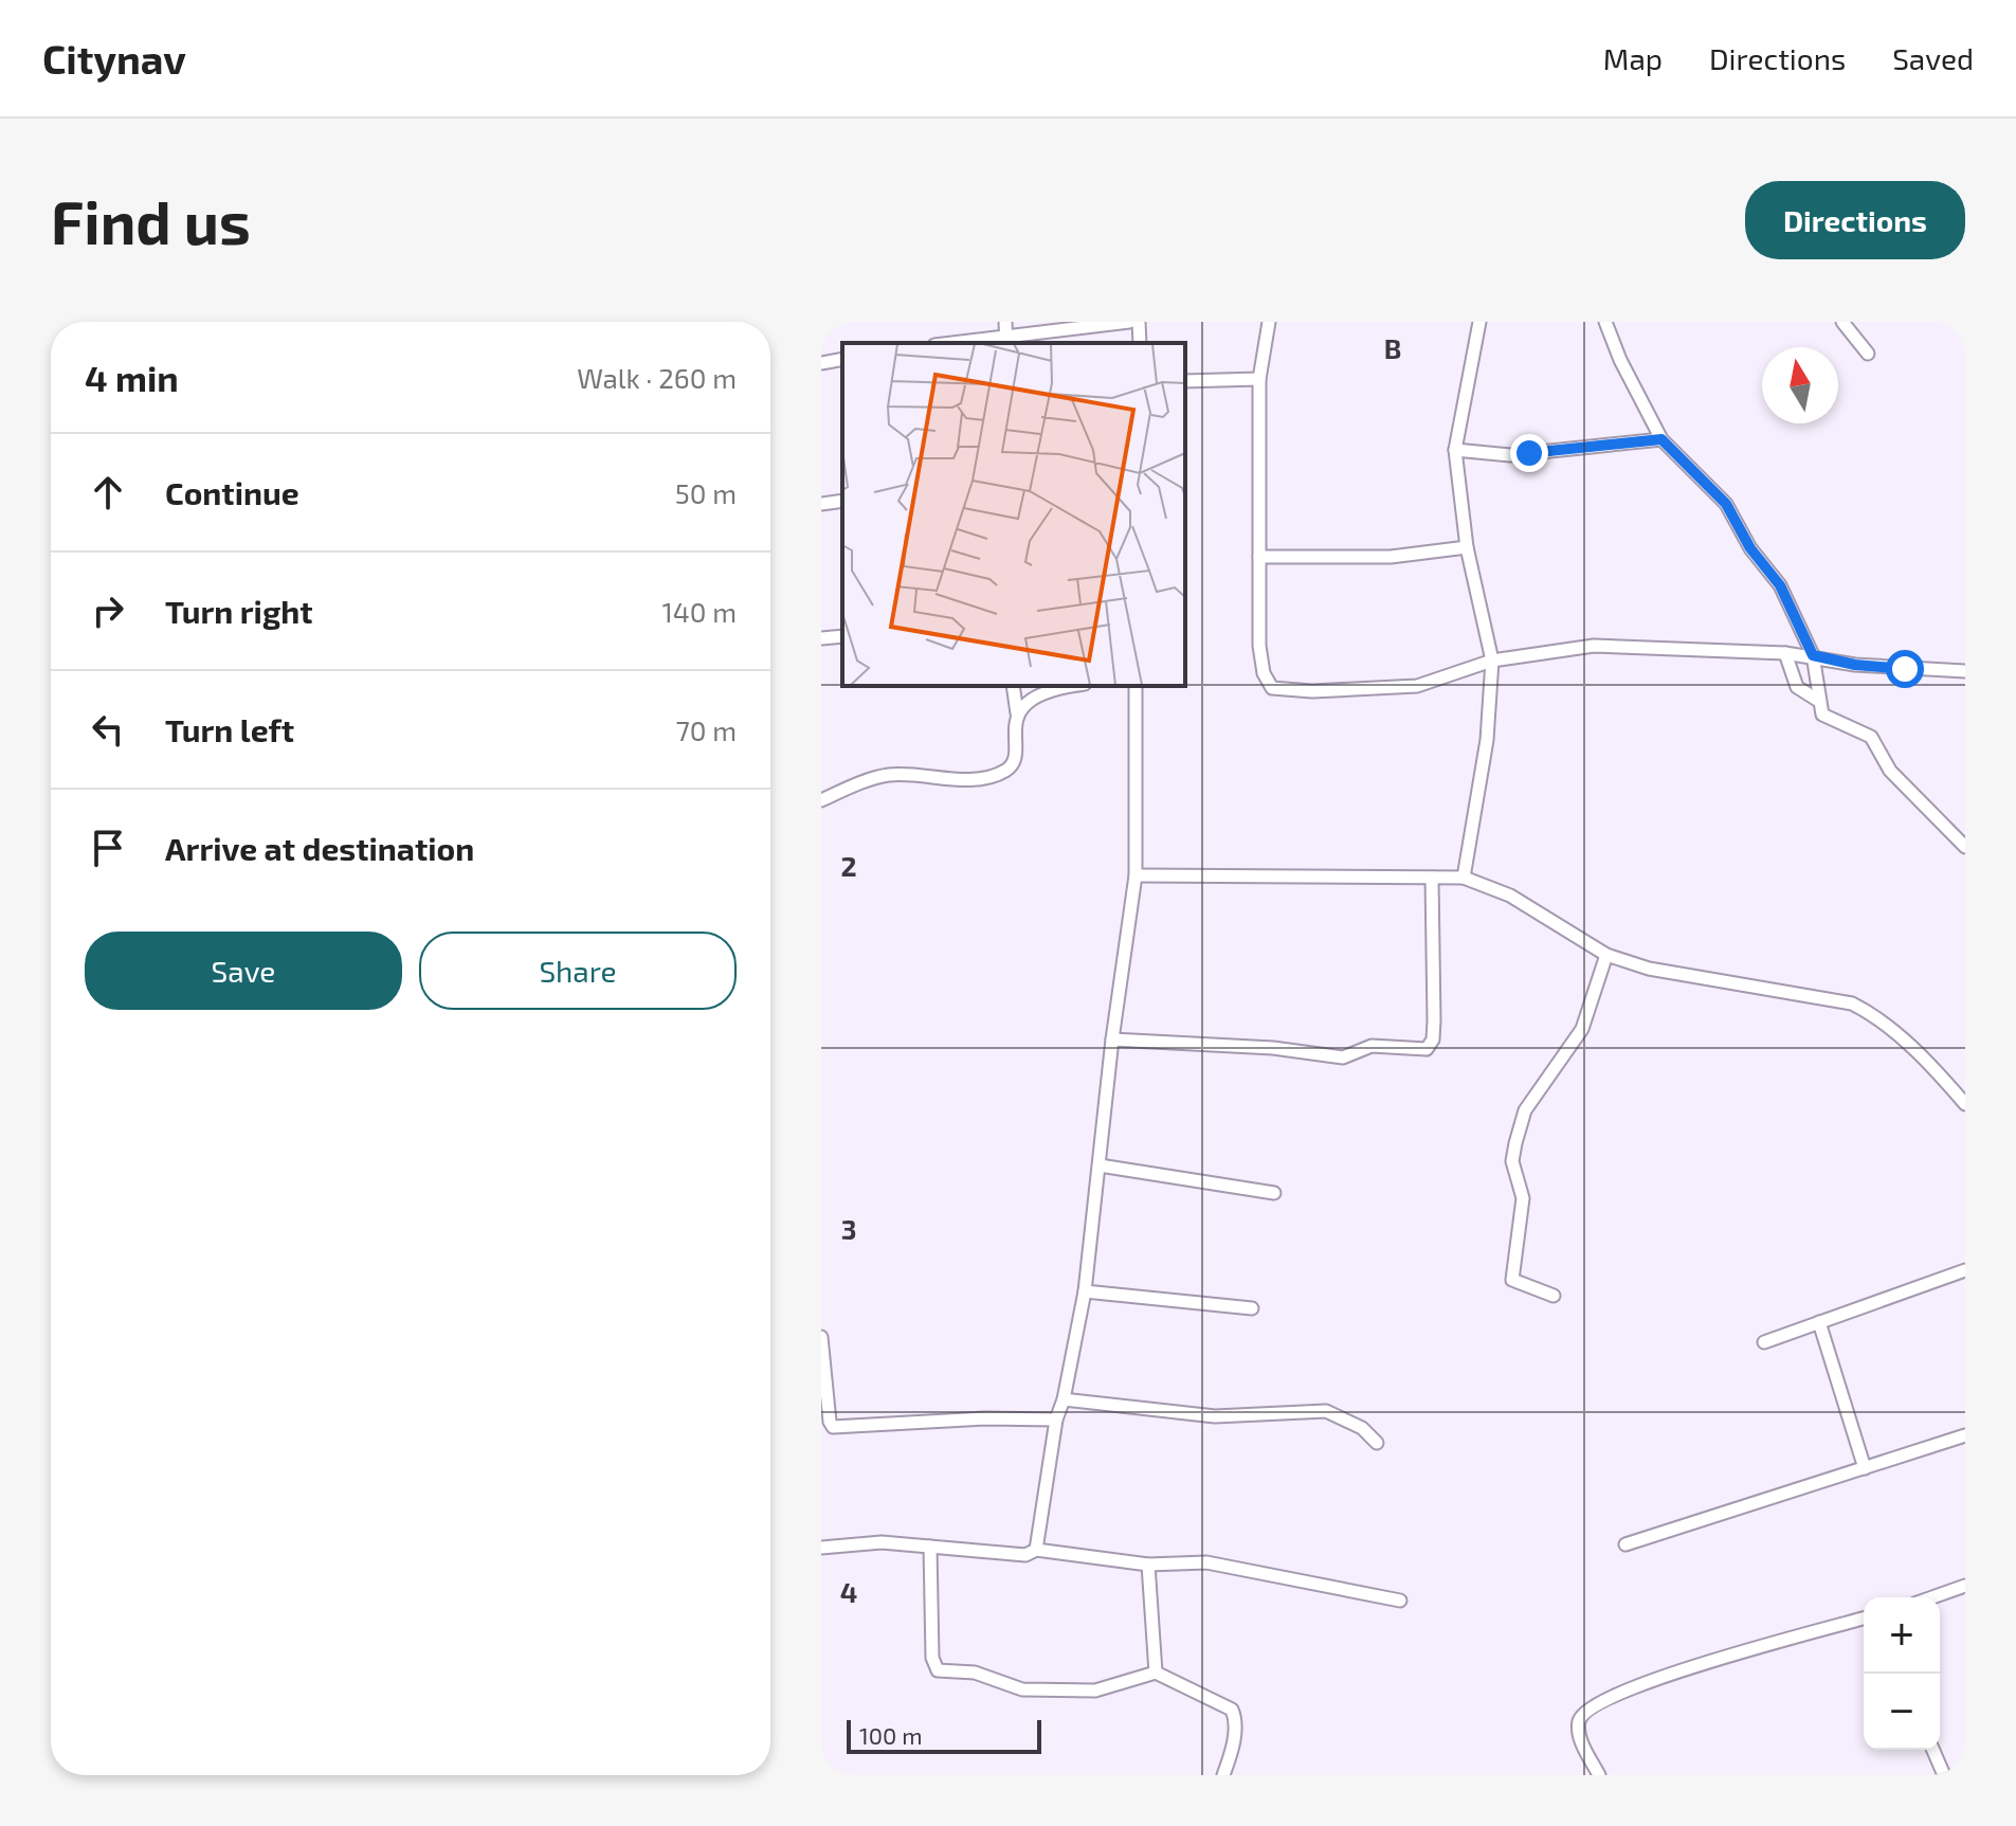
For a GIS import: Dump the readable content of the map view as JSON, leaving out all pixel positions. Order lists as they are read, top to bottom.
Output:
{
  "scale_bar": "100 m",
  "north": "top",
  "page": {
    "header": "Citynav",
    "nav": ["Map", "Directions", "Saved"],
    "buttons": [
      "Directions",
      ["Save", "Share"]
    ],
    "title": "Find us",
    "heading": ["4 min", "Walk · 260 m"],
    "list": [
      ["Continue", "50 m"],
      ["Turn right", "140 m"],
      ["Turn left", "70 m"],
      "Arrive at destination"
    ],
    "map_buttons": ["+", "−"],
    "scale": "100 m"
  },
  "grid": {
    "columns": ["B"],
    "rows": ["2", "3", "4"]
  }
}
